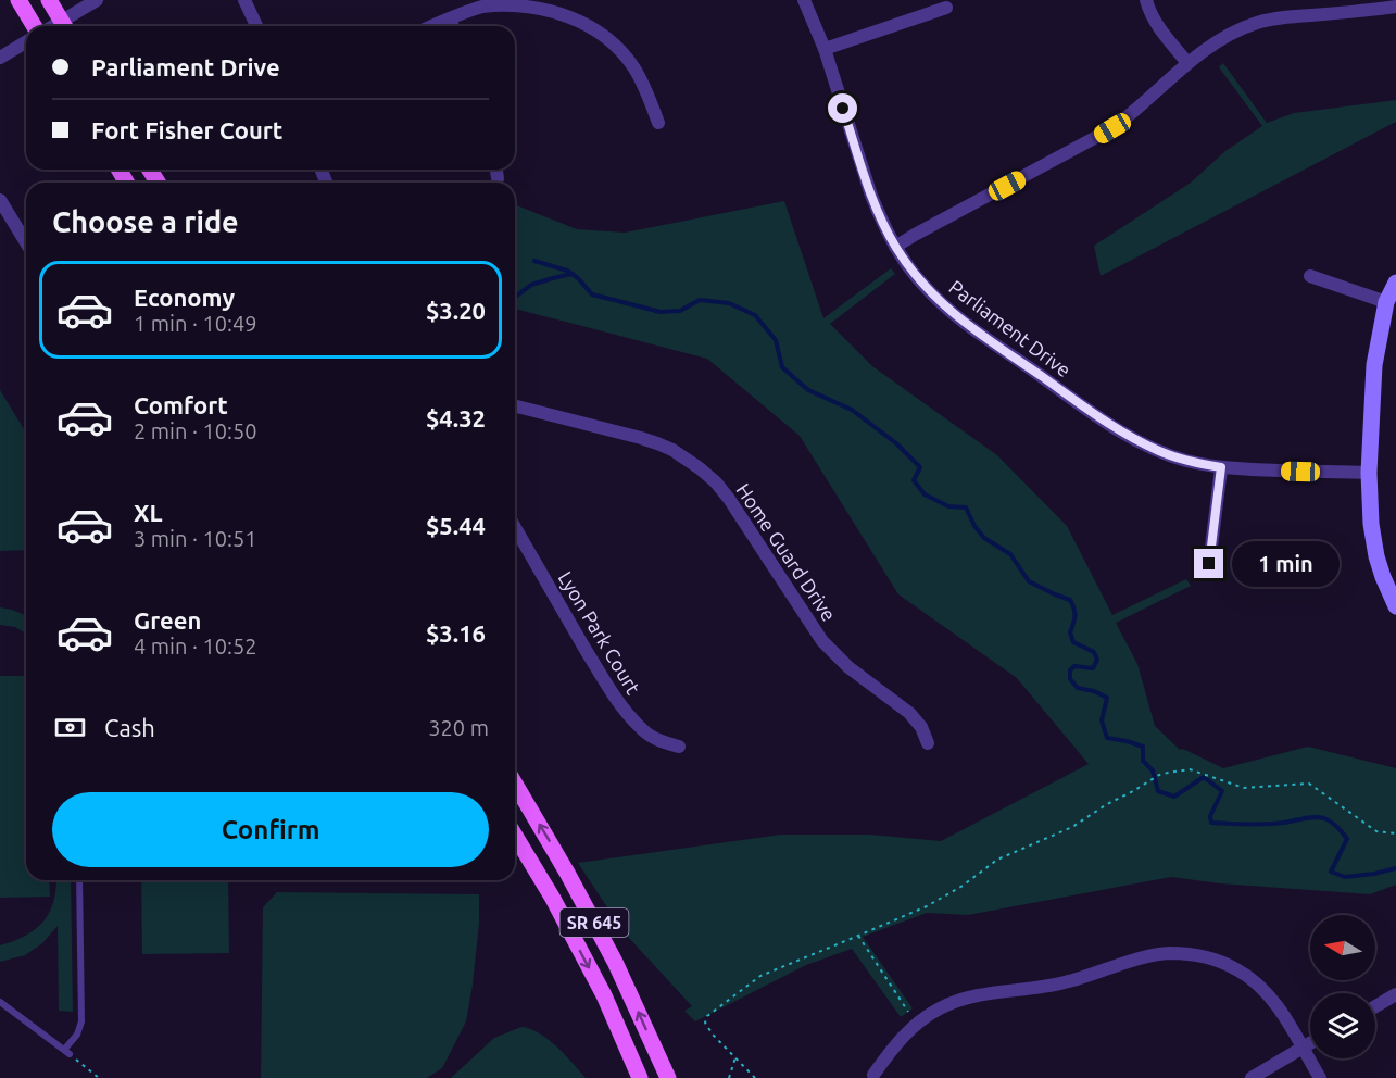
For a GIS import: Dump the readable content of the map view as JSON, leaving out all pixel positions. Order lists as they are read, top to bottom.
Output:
{
  "streets": {
    "main road": ["SR 645"],
    "street": ["Parliament Drive", "Home Guard Drive", "Lyon Park Court"]
  },
  "north": "left",
  "page": {
    "banner": ["Parliament Drive", "Fort Fisher Court"],
    "heading": "Choose a ride",
    "list": [
      {
        "name": "Economy",
        "note": "1 min · 10:49",
        "value": "$3.20"
      },
      {
        "name": "Comfort",
        "note": "2 min · 10:50",
        "value": "$4.32"
      },
      {
        "name": "XL",
        "note": "3 min · 10:51",
        "value": "$5.44"
      },
      {
        "name": "Green",
        "note": "4 min · 10:52",
        "value": "$3.16"
      }
    ],
    "bubble": "1 min",
    "pay": ["Cash", "320 m"],
    "buttons": "Confirm"
  }
}
